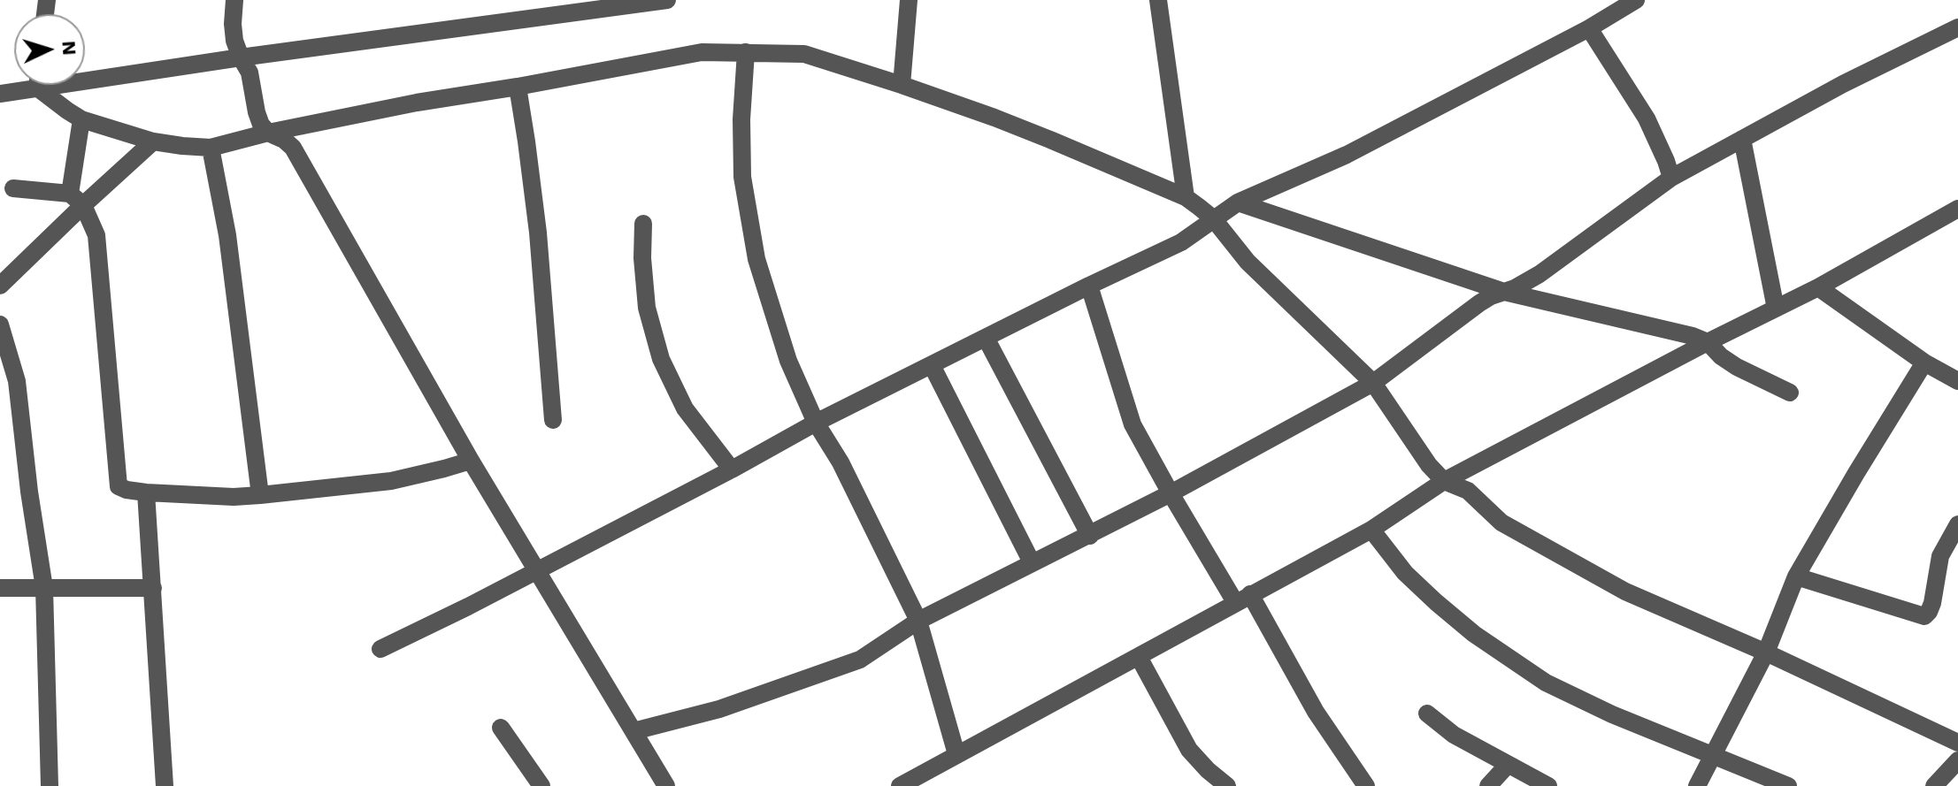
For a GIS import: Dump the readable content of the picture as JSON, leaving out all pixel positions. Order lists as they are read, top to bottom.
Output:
{
  "north": "right"
}
